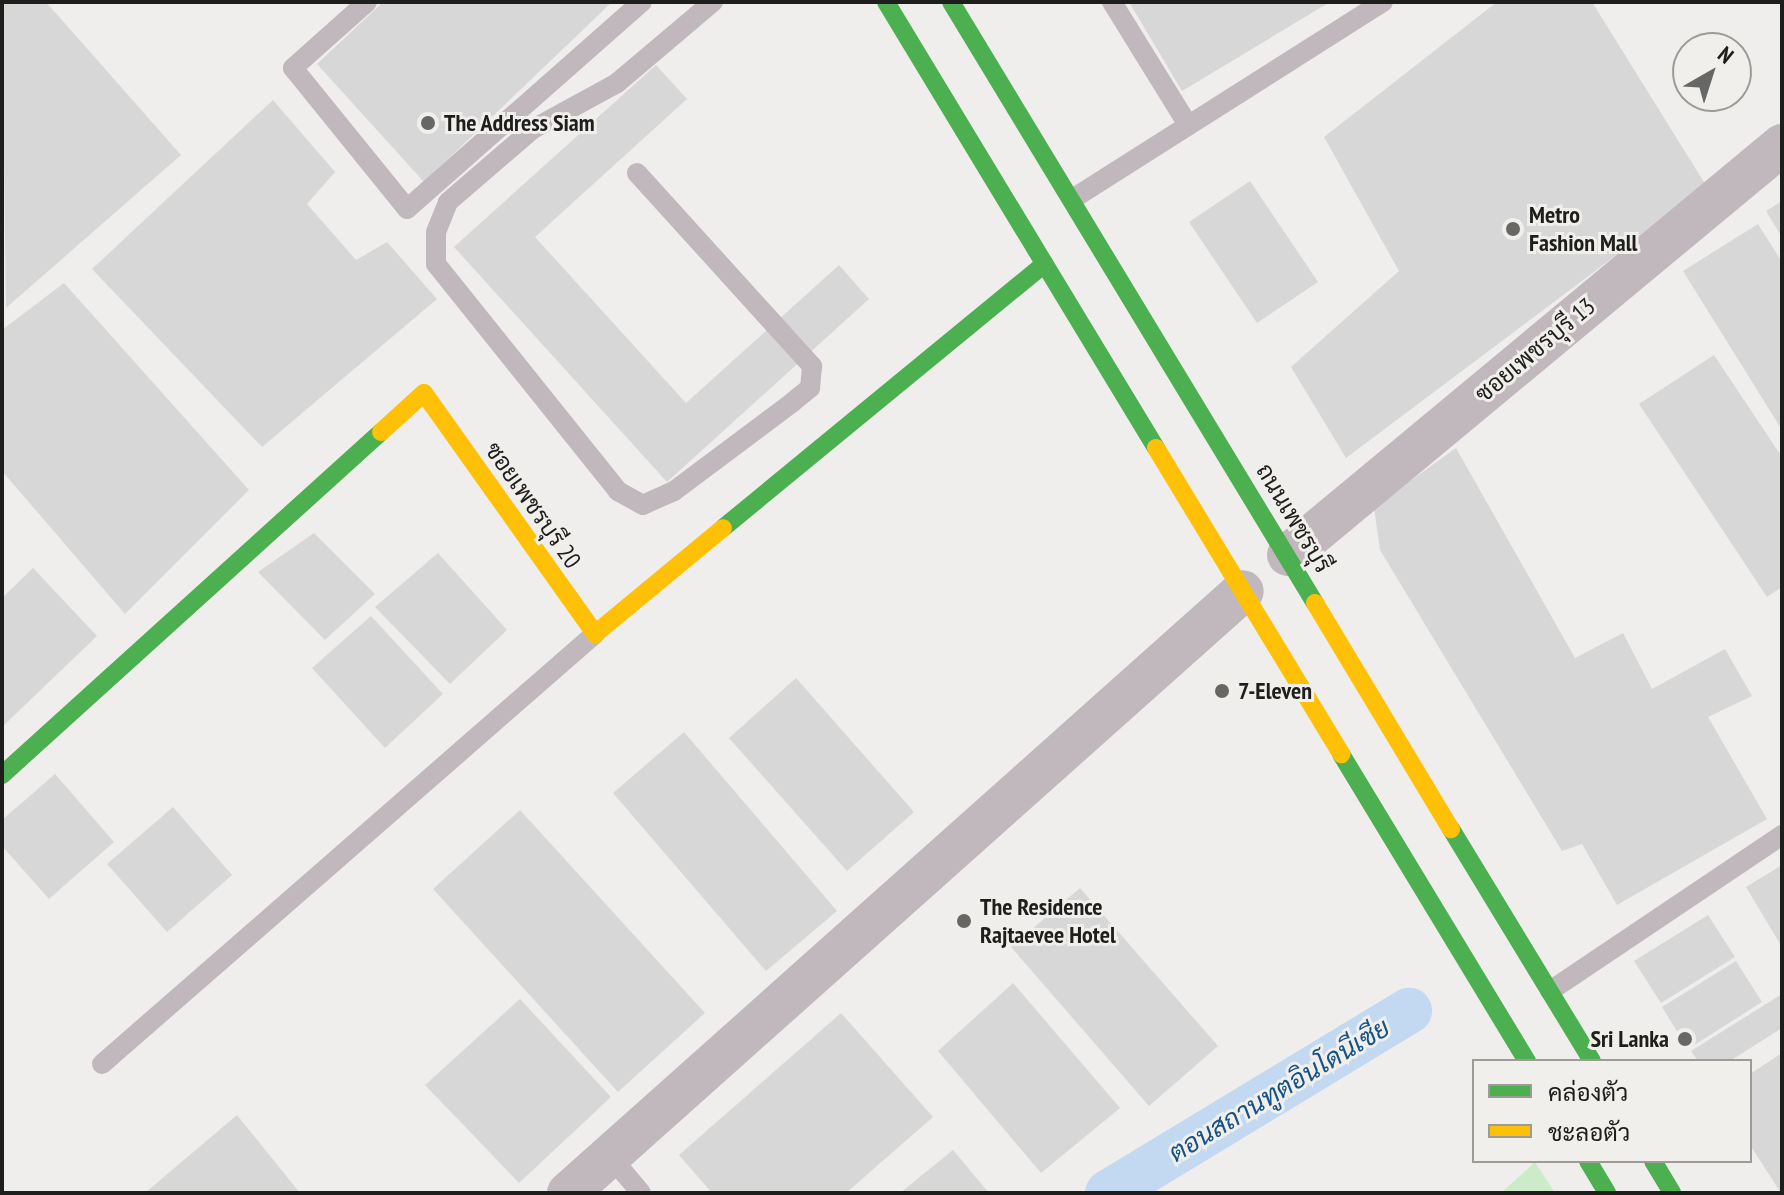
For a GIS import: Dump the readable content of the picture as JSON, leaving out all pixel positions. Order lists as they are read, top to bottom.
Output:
{
  "streets": {
    "main road": ["ซอยเพชรบุรี 20", "ถนนเพชรบุรี"],
    "street": ["ซอยเพชรบุรี 13"]
  },
  "crossings": [
    ["ซอยเพชรบุรี 13", "ถนนเพชรบุรี"]
  ],
  "water": ["ตอนสถานทูตอินโดนีเซีย"],
  "places": [
    "The Address Siam",
    "Metro Fashion Mall",
    "7-Eleven",
    "The Residence Rajtaevee Hotel",
    "Sri Lanka"
  ],
  "legend": ["คล่องตัว", "ชะลอตัว"],
  "north": "top right"
}
